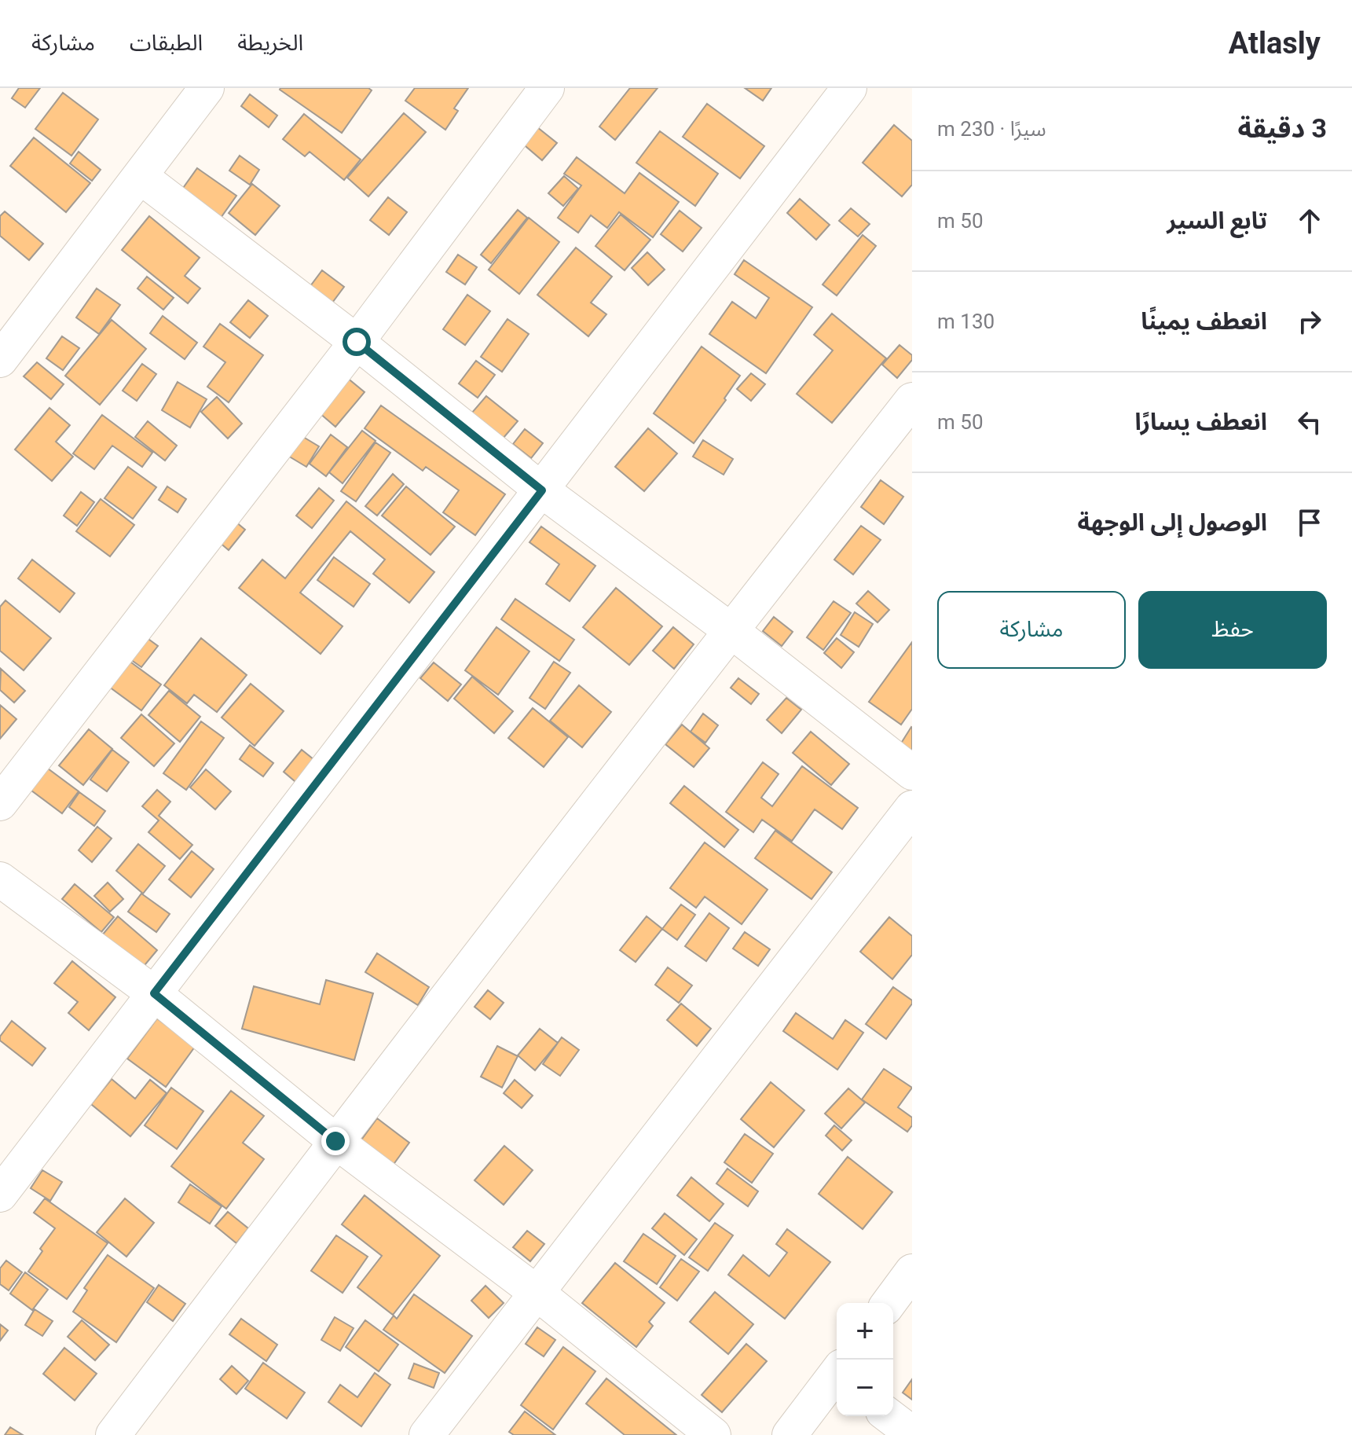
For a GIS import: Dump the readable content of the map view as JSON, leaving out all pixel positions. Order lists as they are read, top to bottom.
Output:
{
  "page": {
    "header": "Atlasly",
    "nav": ["الخريطة", "الطبقات", "مشاركة"],
    "heading": ["3 دقيقة", "سيرًا · 230 m"],
    "list": [
      ["تابع السير", "50 m"],
      ["انعطف يمينًا", "130 m"],
      ["انعطف يسارًا", "50 m"],
      "الوصول إلى الوجهة"
    ],
    "buttons": ["حفظ", "مشاركة"],
    "map_buttons": ["+", "−"]
  }
}
